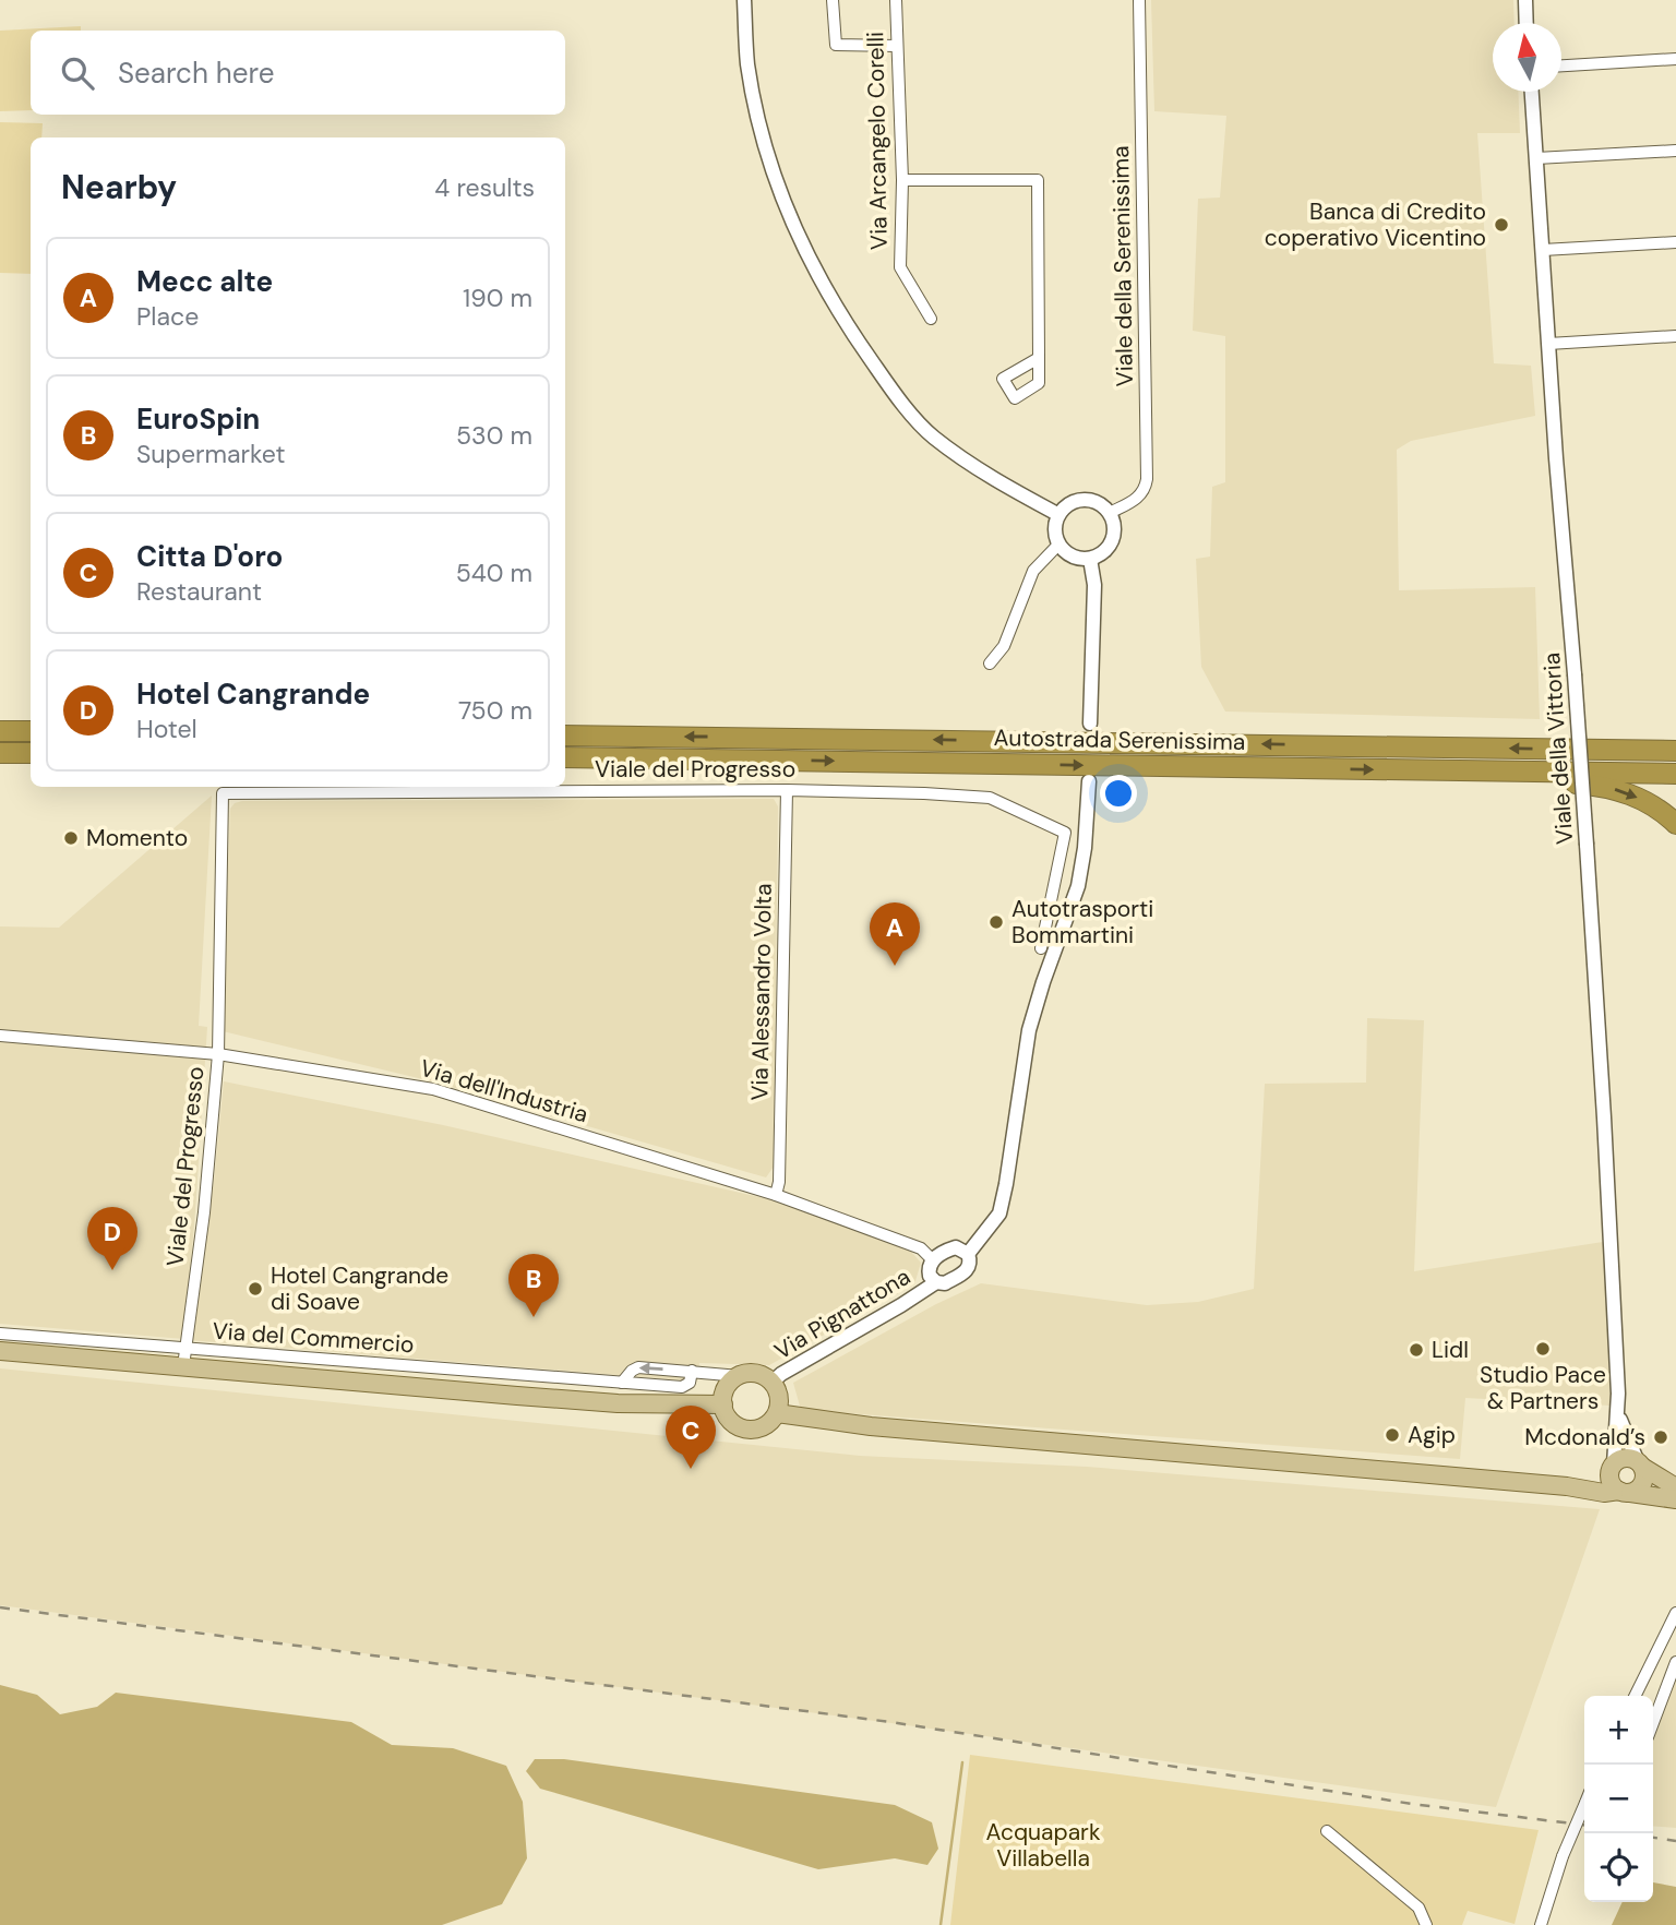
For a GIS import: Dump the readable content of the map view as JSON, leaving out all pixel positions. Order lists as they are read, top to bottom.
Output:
{
  "streets": {
    "highway": ["Autostrada Serenissima"],
    "street": [
      "Via Arcangelo Corelli",
      "Viale della Serenissima",
      "Viale della Vittoria",
      "Viale del Progresso",
      "Via Alessandro Volta",
      "Via dell'Industria",
      "Via Pignattona",
      "Via del Commercio"
    ]
  },
  "crossings": [
    ["Viale del Progresso", "Via Alessandro Volta"],
    ["Viale del Progresso", "Via dell'Industria"],
    ["Viale del Progresso", "Via del Commercio"],
    ["Via Alessandro Volta", "Via dell'Industria"],
    ["Via dell'Industria", "Via Pignattona"],
    ["Via Pignattona", "Via del Commercio"]
  ],
  "one_way": ["Via del Commercio"],
  "parks": ["Acquapark Villabella"],
  "places": [
    "Banca di Credito coperativo Vicentino",
    "Momento",
    "Autotrasporti Bommartini",
    "Hotel Cangrande di Soave",
    "Studio Pace & Partners",
    "Lidl",
    "Agip",
    "Mcdonald’s"
  ],
  "north": "top",
  "page": {
    "search": "Search here",
    "heading": ["Nearby", "4 results"],
    "list": [
      {
        "mark": "A",
        "name": "Mecc alte",
        "note": "Place",
        "value": "190 m"
      },
      {
        "mark": "B",
        "name": "EuroSpin",
        "note": "Supermarket",
        "value": "530 m"
      },
      {
        "mark": "C",
        "name": "Citta D'oro",
        "note": "Restaurant",
        "value": "540 m"
      },
      {
        "mark": "D",
        "name": "Hotel Cangrande",
        "note": "Hotel",
        "value": "750 m"
      }
    ],
    "pins": [
      "A",
      "D",
      "B",
      "C"
    ],
    "map_buttons": ["+", "−"]
  }
}
